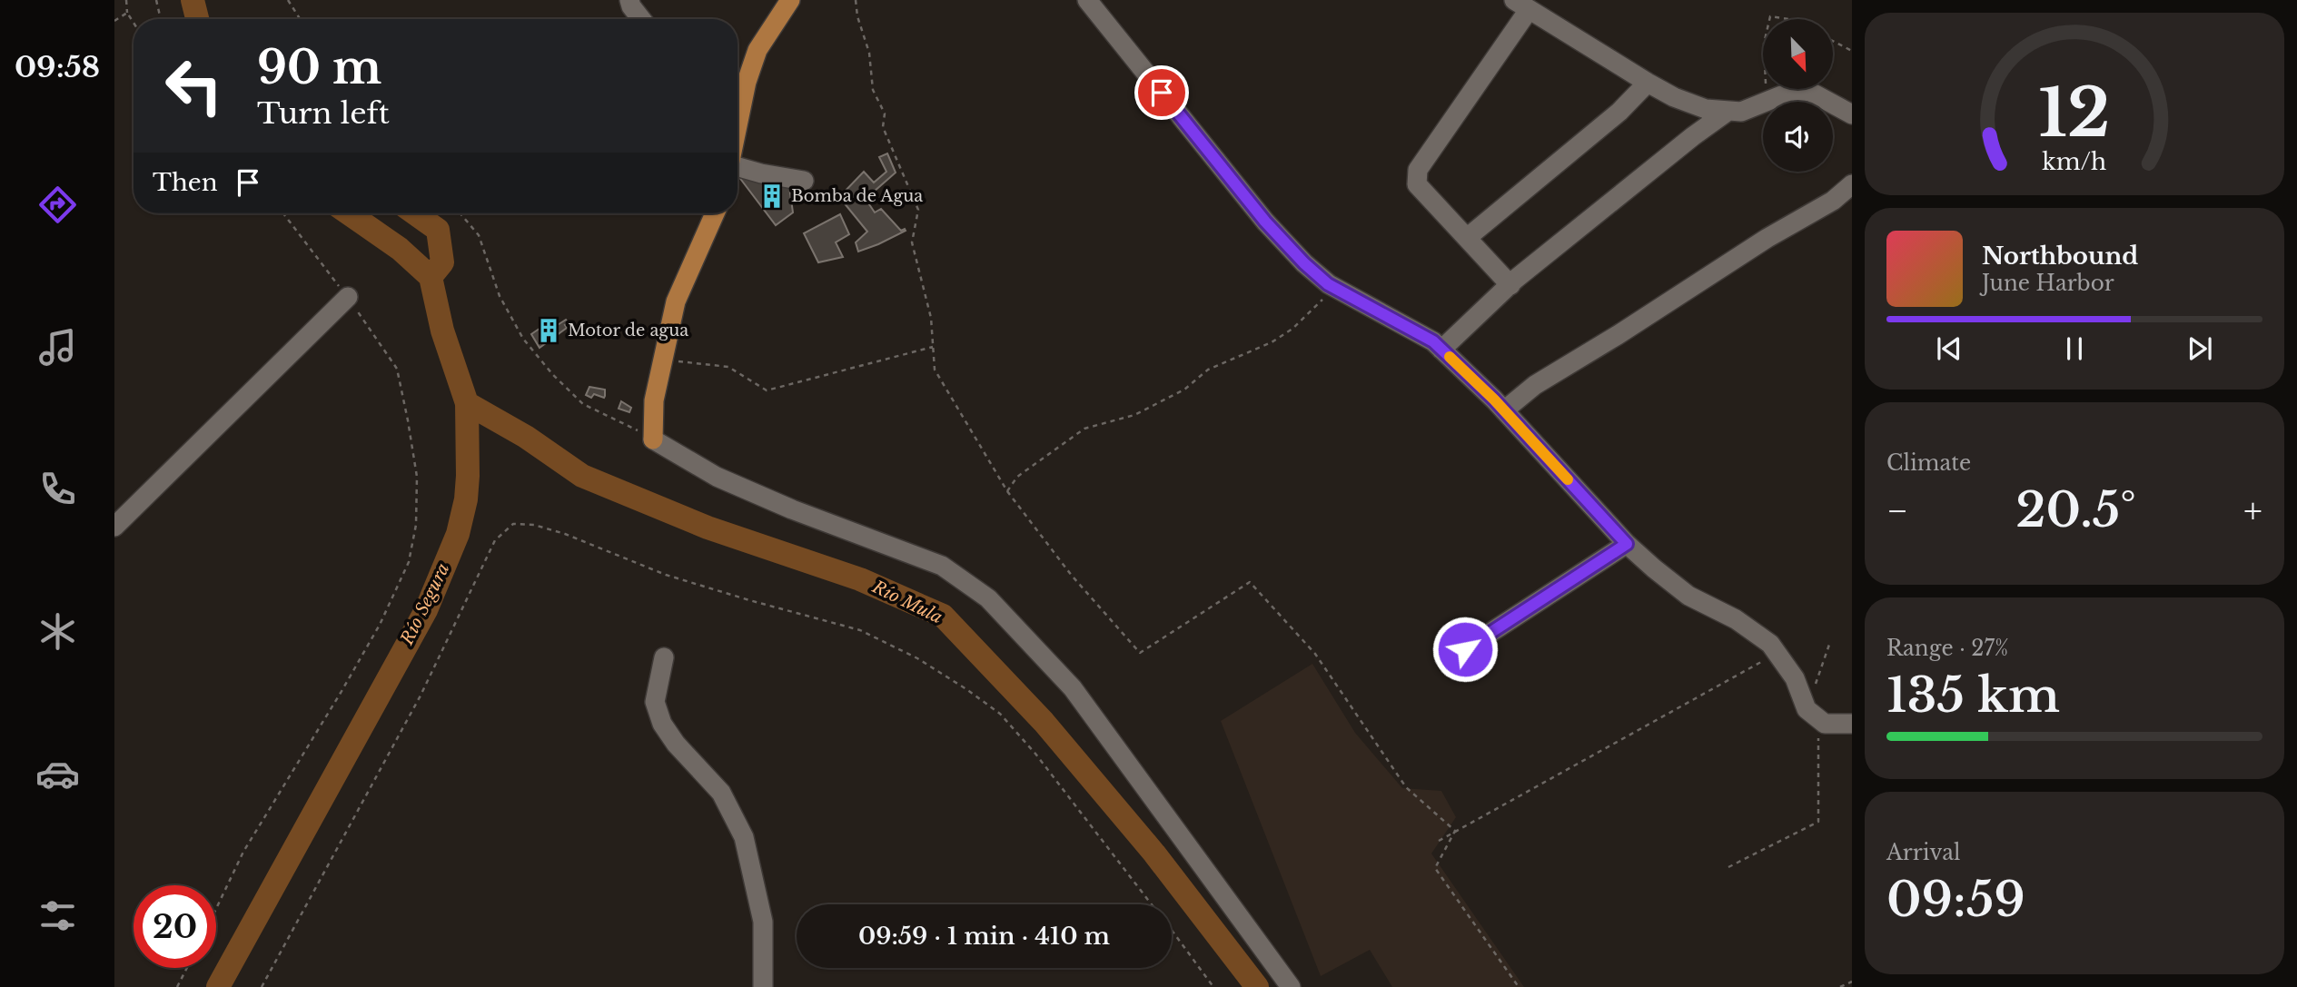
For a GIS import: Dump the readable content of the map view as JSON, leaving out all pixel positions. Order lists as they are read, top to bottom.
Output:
{
  "water": ["Río Mula", "Río Segura"],
  "places": {
    "building": ["Bomba de Agua", "Motor de agua"]
  },
  "north": "bottom right",
  "page": {
    "tabs": "09:58",
    "turn": ["90 m", "Turn left"],
    "then": "Then",
    "song": ["Northbound", "June Harbor"],
    "tile": [
      "Climate",
      ["Range · 27%", "135 km"],
      ["Arrival", "09:59"]
    ],
    "heat": ["−", "20.5°", "+"],
    "limit": "20",
    "trip": "09:59 · 1 min · 410 m",
    "gauge": ["12", "km/h"]
  }
}
